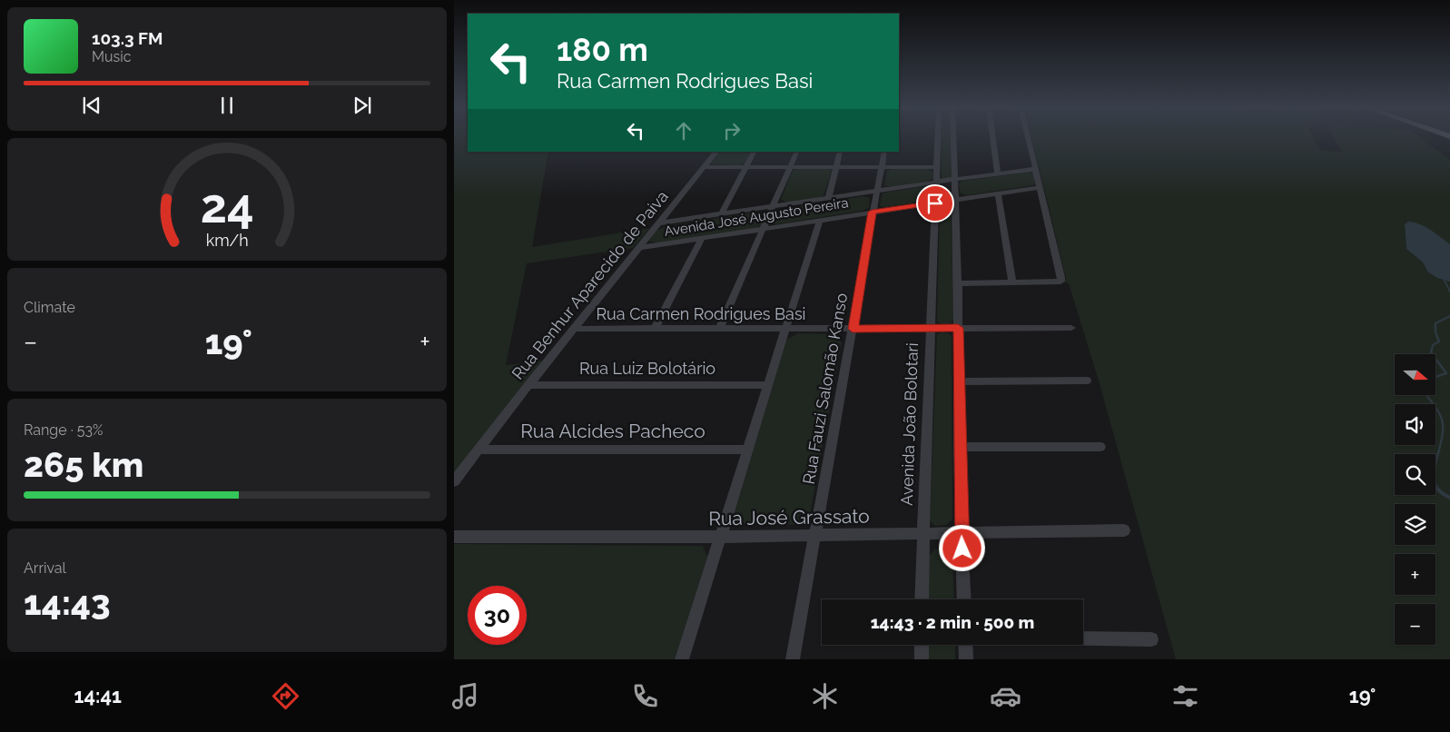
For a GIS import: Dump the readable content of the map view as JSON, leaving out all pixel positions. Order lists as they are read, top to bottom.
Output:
{
  "streets": {
    "street": [
      "Avenida José Augusto Pereira",
      "Rua Benhur Aparecido de Paiva",
      "Rua Carmen Rodrigues Basi",
      "Rua Luiz Bolotário",
      "Rua Fauzi Salomão Kanso",
      "Avenida João Bolotari",
      "Rua Alcides Pacheco",
      "Rua José Grassato"
    ]
  },
  "crossings": [
    ["Avenida José Augusto Pereira", "Rua Benhur Aparecido de Paiva"],
    ["Avenida José Augusto Pereira", "Rua Fauzi Salomão Kanso"],
    ["Avenida José Augusto Pereira", "Avenida João Bolotari"],
    ["Rua Benhur Aparecido de Paiva", "Rua Carmen Rodrigues Basi"],
    ["Rua Benhur Aparecido de Paiva", "Rua Luiz Bolotário"],
    ["Rua Benhur Aparecido de Paiva", "Rua Alcides Pacheco"],
    ["Rua Carmen Rodrigues Basi", "Rua Fauzi Salomão Kanso"],
    ["Rua Carmen Rodrigues Basi", "Avenida João Bolotari"],
    ["Rua Fauzi Salomão Kanso", "Rua José Grassato"],
    ["Avenida João Bolotari", "Rua José Grassato"]
  ],
  "north": "right",
  "page": {
    "turn": ["180 m", "Rua Carmen Rodrigues Basi"],
    "song": ["103.3 FM", "Music"],
    "tile": [
      "Climate",
      ["Range · 53%", "265 km"],
      ["Arrival", "14:43"]
    ],
    "heat": ["−", "19°", "+"],
    "map_buttons": ["+", "−"],
    "limit": "30",
    "trip": "14:43 · 2 min · 500 m",
    "tabs": ["14:41", "19°"],
    "gauge": ["24", "km/h"]
  }
}
